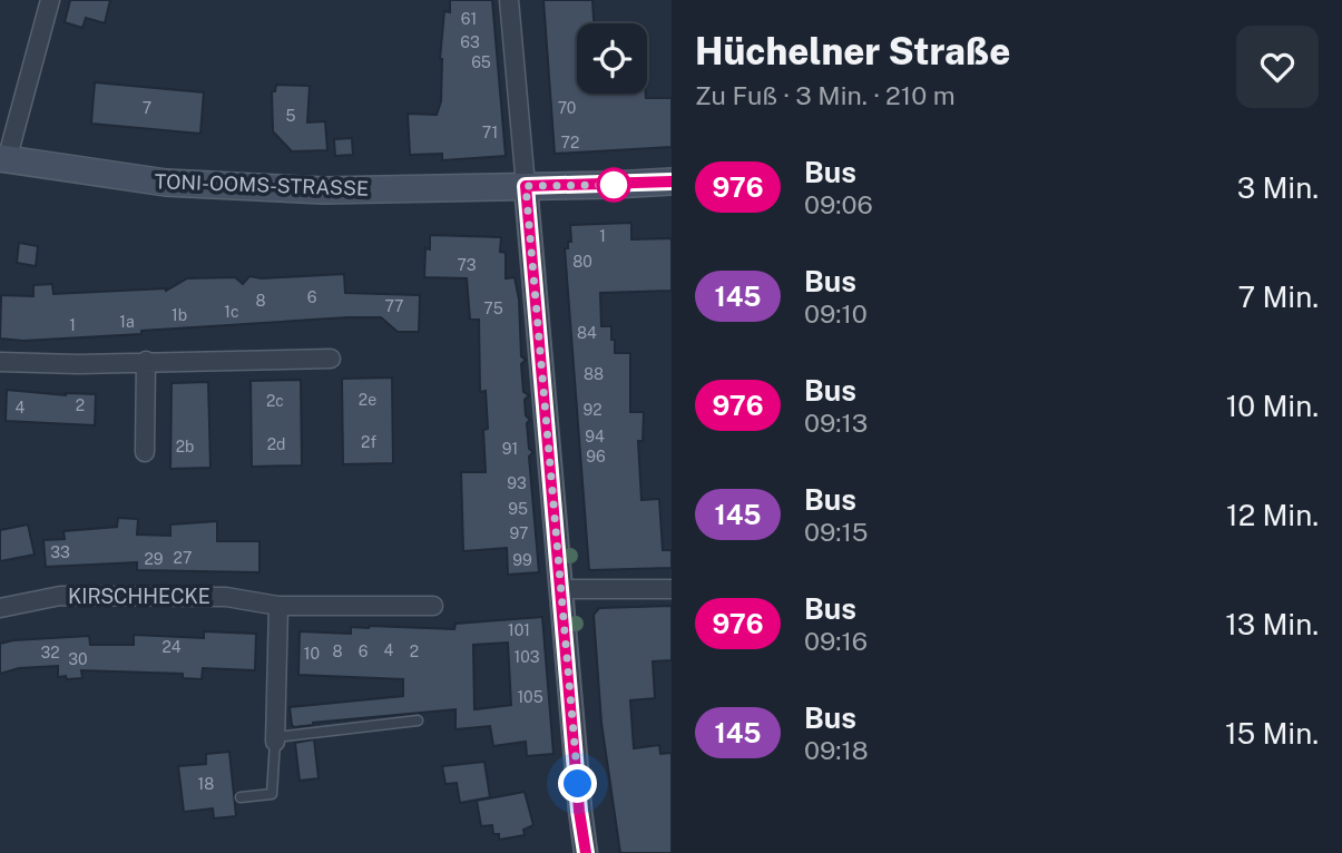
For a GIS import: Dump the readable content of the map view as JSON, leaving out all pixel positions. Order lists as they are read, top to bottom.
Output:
{
  "streets": {
    "main road": ["TONI-OOMS-STRASSE"],
    "street": ["KIRSCHHECKE"]
  },
  "lines": ["bus line 976"],
  "house_numbers": [
    "61",
    "63",
    "65",
    "7",
    "70",
    "5",
    "71",
    "72",
    "1",
    "80",
    "73",
    "6",
    "8",
    "77",
    "75",
    "1c",
    "1b",
    "1a",
    "1",
    "84",
    "88",
    "2e",
    "2c",
    "2",
    "4",
    "92",
    "94",
    "2f",
    "2d",
    "2b",
    "91",
    "96",
    "93",
    "95",
    "97",
    "33",
    "27",
    "29",
    "99",
    "101",
    "24",
    "4",
    "8",
    "6",
    "2",
    "32",
    "10",
    "103",
    "30",
    "105",
    "18"
  ],
  "page": {
    "heading": ["Hüchelner Straße", "Zu Fuß · 3 Min. · 210 m"],
    "list": [
      {
        "mark": "976",
        "name": "Bus",
        "note": "09:06",
        "value": "3 Min."
      },
      {
        "mark": "145",
        "name": "Bus",
        "note": "09:10",
        "value": "7 Min."
      },
      {
        "mark": "976",
        "name": "Bus",
        "note": "09:13",
        "value": "10 Min."
      },
      {
        "mark": "145",
        "name": "Bus",
        "note": "09:15",
        "value": "12 Min."
      },
      {
        "mark": "976",
        "name": "Bus",
        "note": "09:16",
        "value": "13 Min."
      },
      {
        "mark": "145",
        "name": "Bus",
        "note": "09:18",
        "value": "15 Min."
      }
    ]
  }
}
